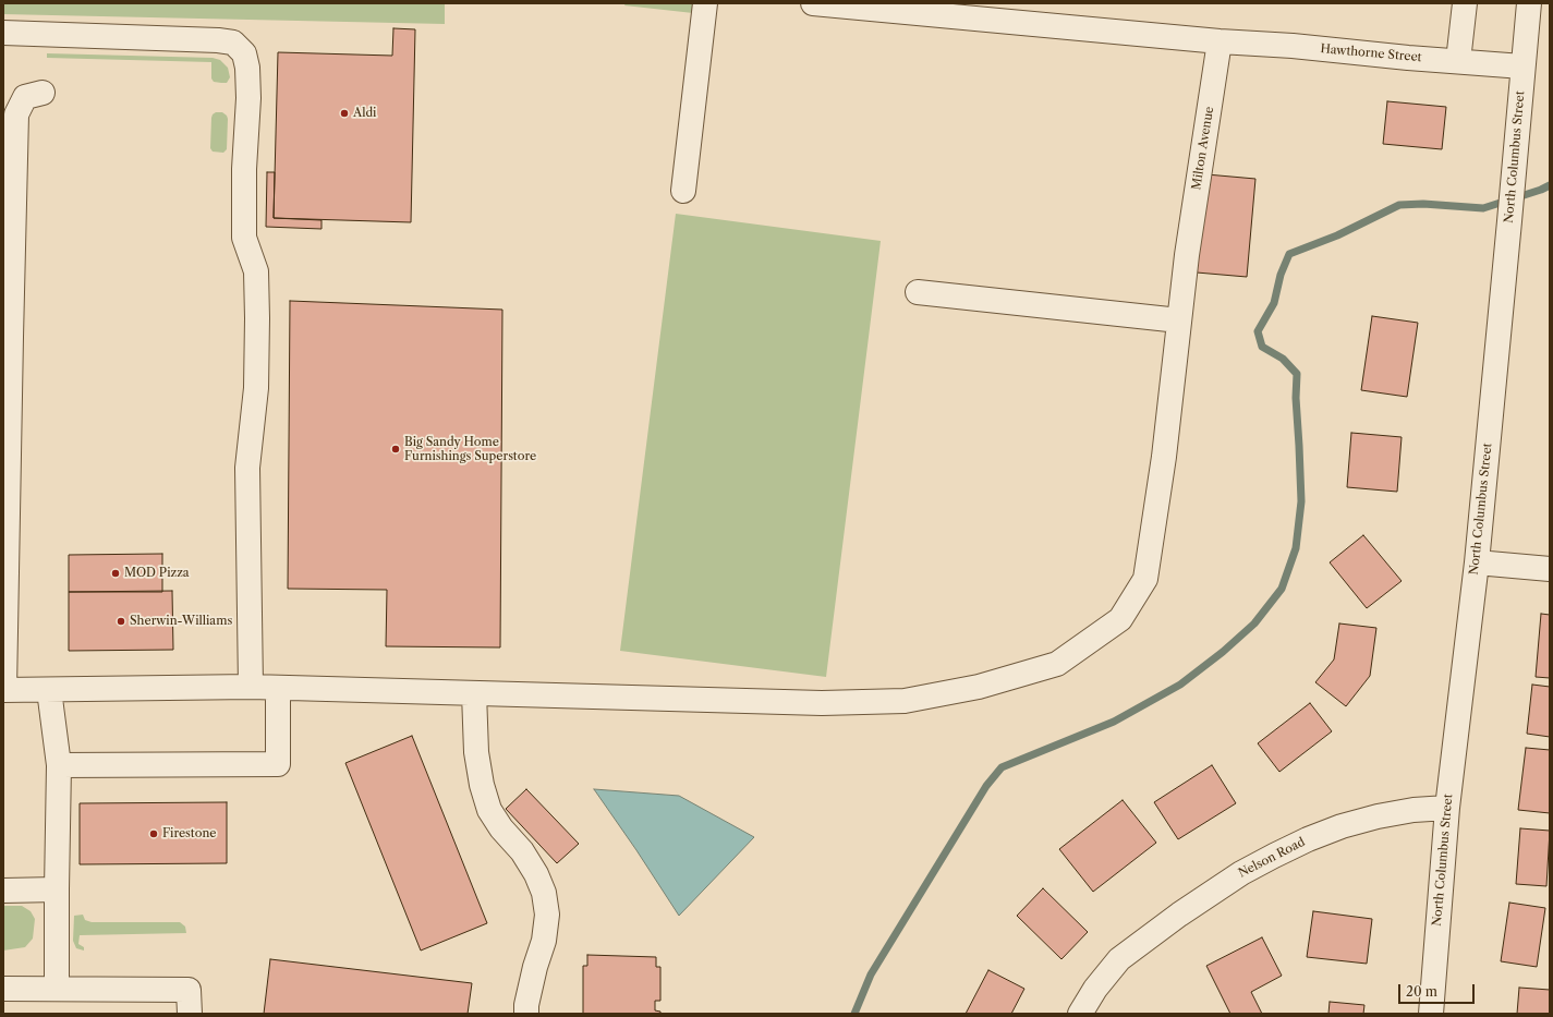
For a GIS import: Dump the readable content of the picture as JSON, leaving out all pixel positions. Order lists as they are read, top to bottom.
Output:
{
  "streets": {
    "street": [
      "Hawthorne Street",
      "Milton Avenue",
      "North Columbus Street",
      "Nelson Road"
    ]
  },
  "crossings": [
    ["Hawthorne Street", "Milton Avenue"],
    ["Hawthorne Street", "North Columbus Street"],
    ["North Columbus Street", "Nelson Road"]
  ],
  "places": [
    "Aldi",
    "Big Sandy Home Furnishings Superstore",
    "MOD Pizza",
    "Sherwin-Williams",
    "Firestone"
  ],
  "scale_bar": "20 m"
}
